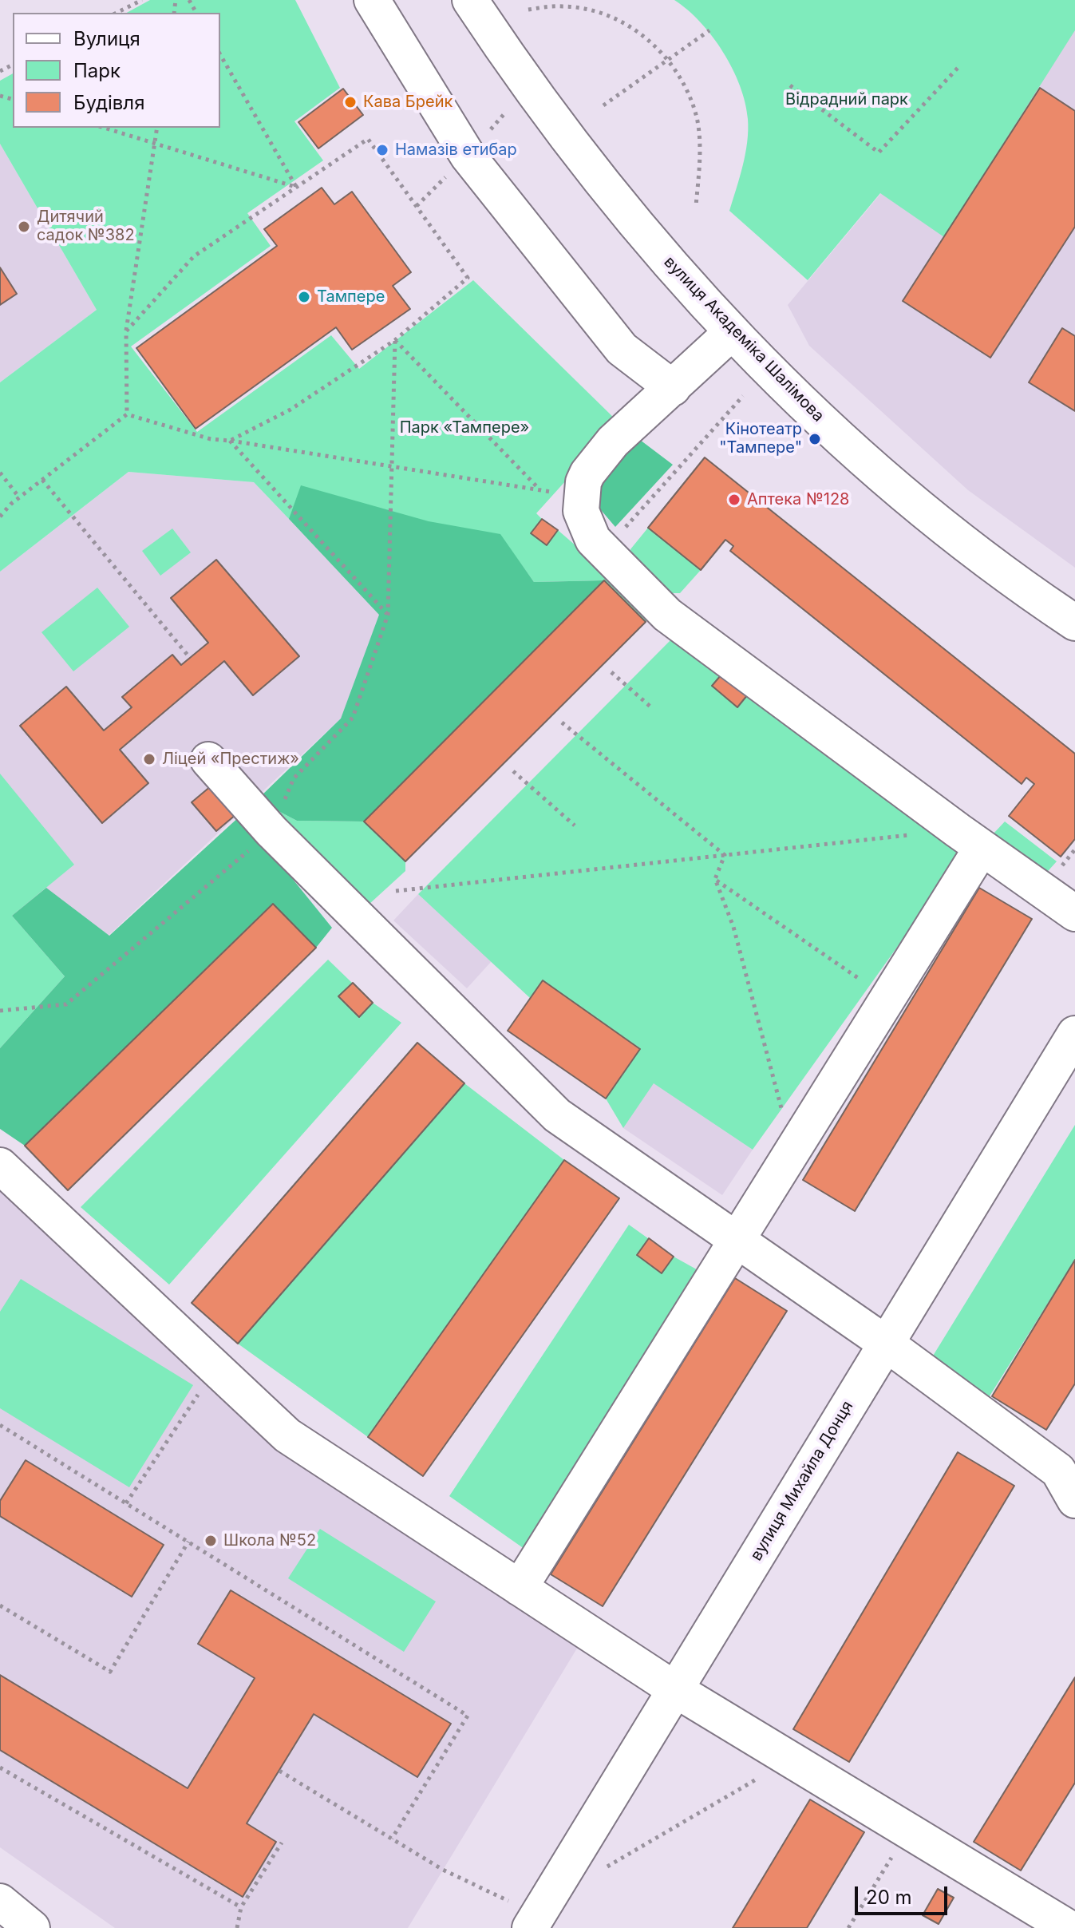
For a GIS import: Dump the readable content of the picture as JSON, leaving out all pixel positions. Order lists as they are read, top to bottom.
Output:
{
  "streets": {
    "street": ["вулиця Академіка Шалімова", "вулиця Михайла Донця"]
  },
  "parks": ["Відрадний парк", "Парк «Тампере»"],
  "places": [
    "Кава Брейк",
    "Намазів етибар",
    "Дитячий садок №382",
    "Тампере",
    "Кінотеатр \"Тампере\"",
    "Аптека №128",
    "Ліцей «Престиж»",
    "Школа №52"
  ],
  "legend": ["Вулиця", "Парк", "Будівля"],
  "scale_bar": "20 m"
}
